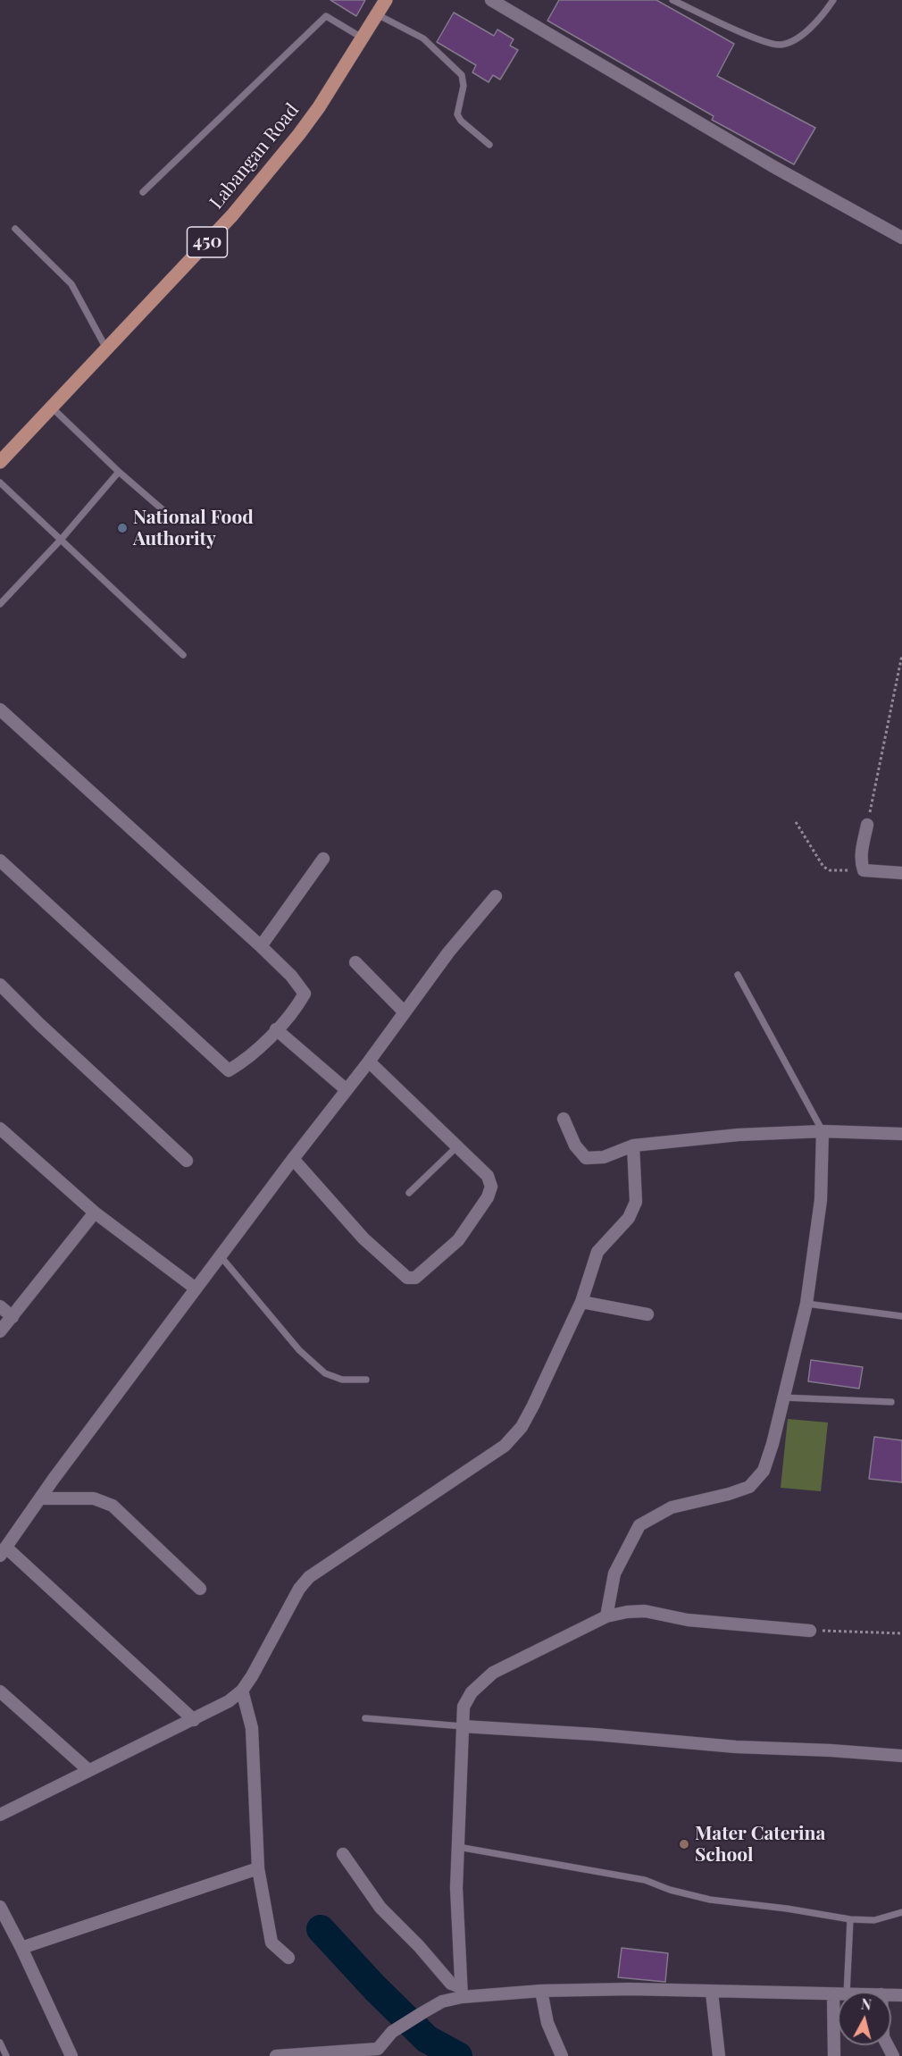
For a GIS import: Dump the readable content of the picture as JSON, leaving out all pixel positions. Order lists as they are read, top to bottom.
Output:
{
  "streets": {
    "main road": ["Labangan Road", "450"]
  },
  "places": ["National Food Authority", "Mater Caterina School"],
  "north": "top"
}
